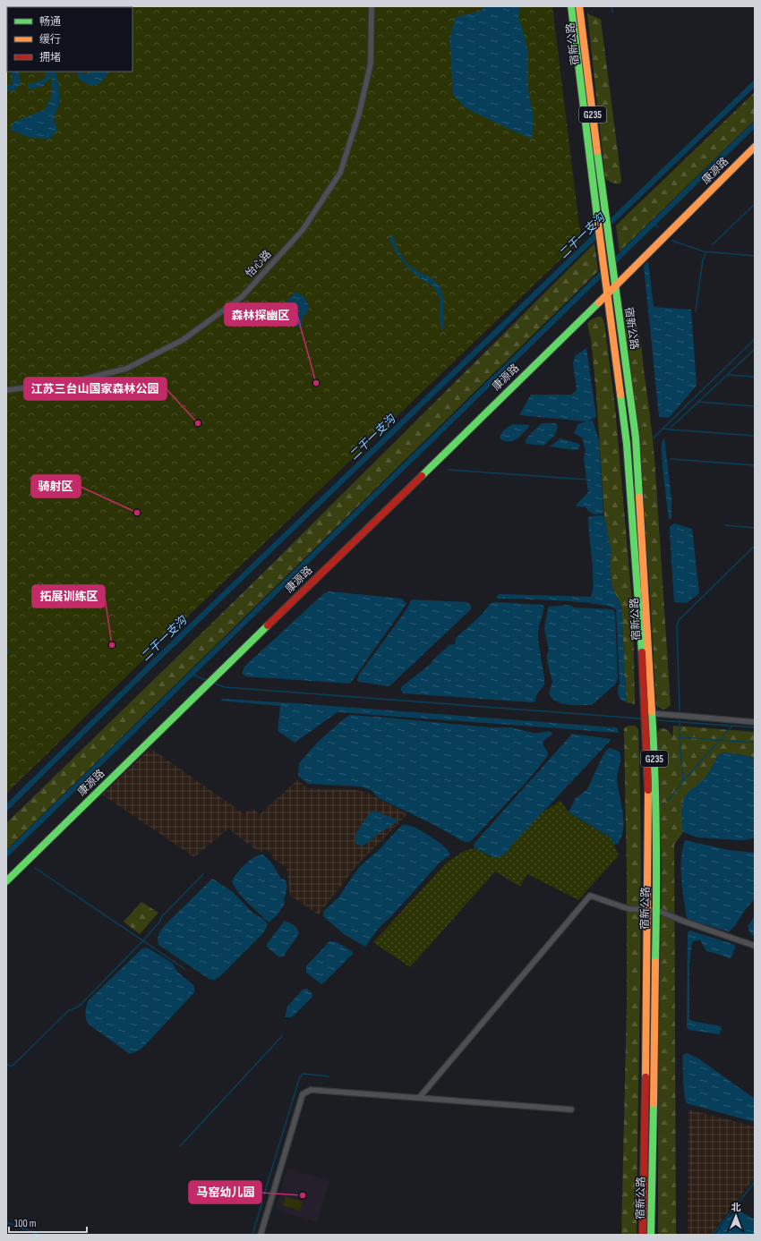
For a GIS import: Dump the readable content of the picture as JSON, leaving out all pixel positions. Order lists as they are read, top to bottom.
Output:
{
  "streets": {
    "main road": ["宿新公路", "G235", "康源路"],
    "street": ["怡心路"]
  },
  "crossings": [
    ["宿新公路", "康源路"]
  ],
  "water": ["二干一支沟"],
  "places": [
    "森林探幽区",
    "江苏三台山国家森林公园",
    "骑射区",
    "拓展训练区",
    "马窑幼儿园"
  ],
  "legend": ["畅通", "缓行", "拥堵"],
  "scale_bar": "100 m",
  "north": "top"
}
